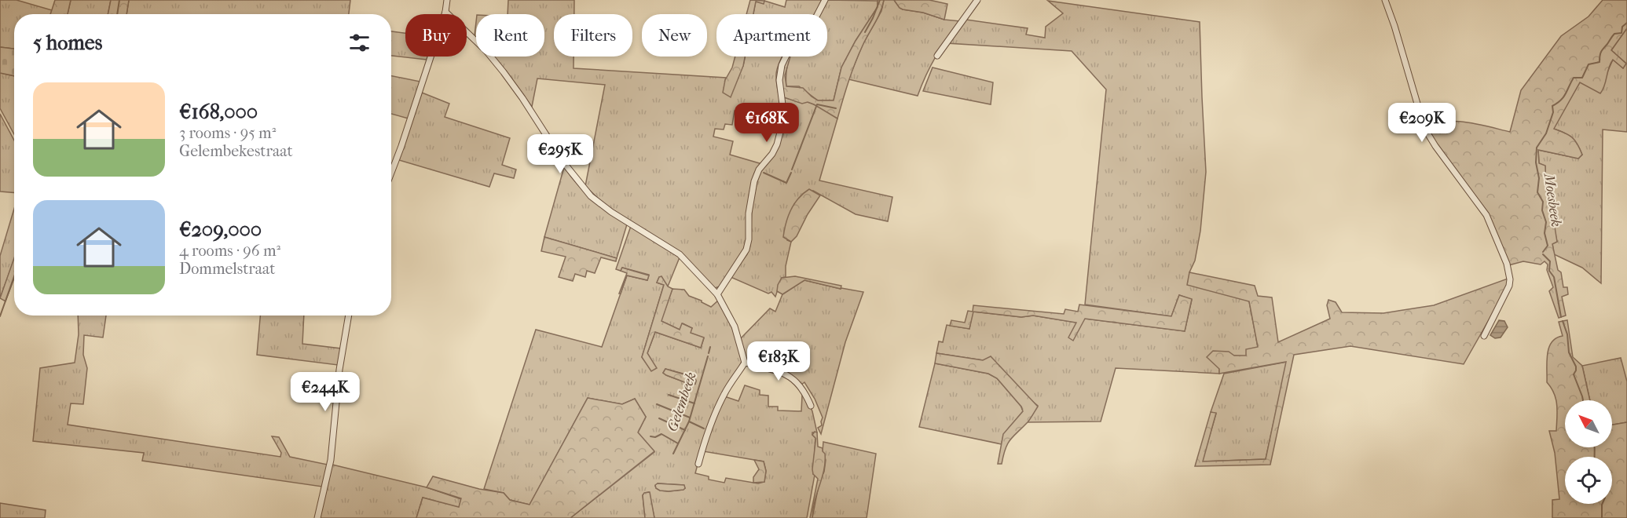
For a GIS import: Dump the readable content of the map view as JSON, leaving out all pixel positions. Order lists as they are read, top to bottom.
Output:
{
  "water": ["Moesbeek", "Gelembeek"],
  "north": "top left",
  "page": {
    "chip": [
      "Buy",
      "Rent",
      "Filters",
      "New",
      "Apartment"
    ],
    "heading": "5 homes",
    "list": [
      {
        "name": "€168,000",
        "note": "3 rooms · 95 m² · Gelembekestraat"
      },
      {
        "name": "€209,000",
        "note": "4 rooms · 96 m² · Dommelstraat"
      }
    ],
    "price": [
      "€168K",
      "€209K",
      "€295K",
      "€183K",
      "€244K"
    ]
  }
}
